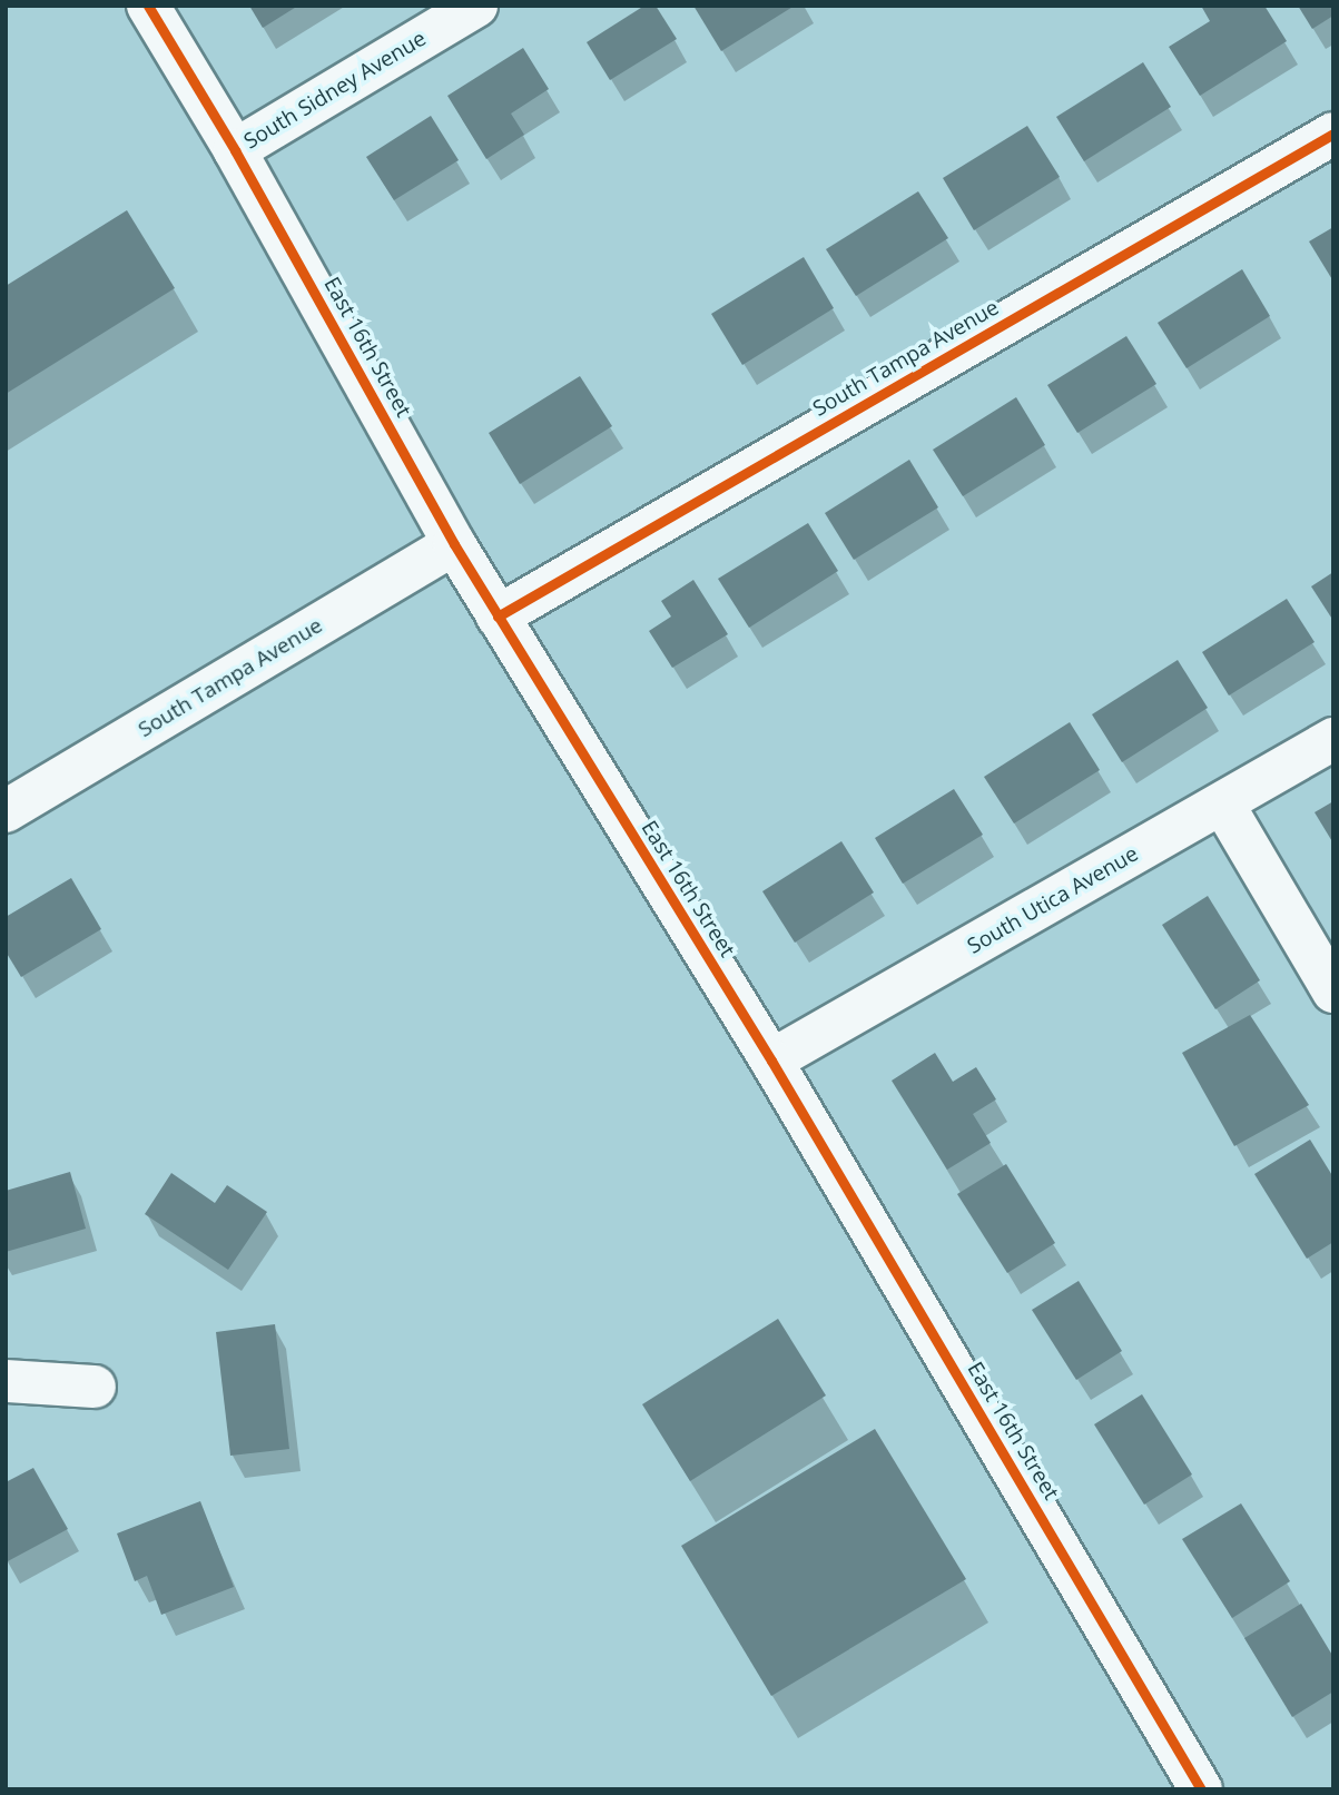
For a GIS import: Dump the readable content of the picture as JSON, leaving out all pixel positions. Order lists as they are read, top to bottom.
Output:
{
  "streets": {
    "street": [
      "South Sidney Avenue",
      "East 16th Street",
      "South Tampa Avenue",
      "South Utica Avenue"
    ]
  },
  "crossings": [
    ["South Sidney Avenue", "East 16th Street"],
    ["East 16th Street", "South Tampa Avenue"],
    ["East 16th Street", "South Utica Avenue"]
  ]
}
